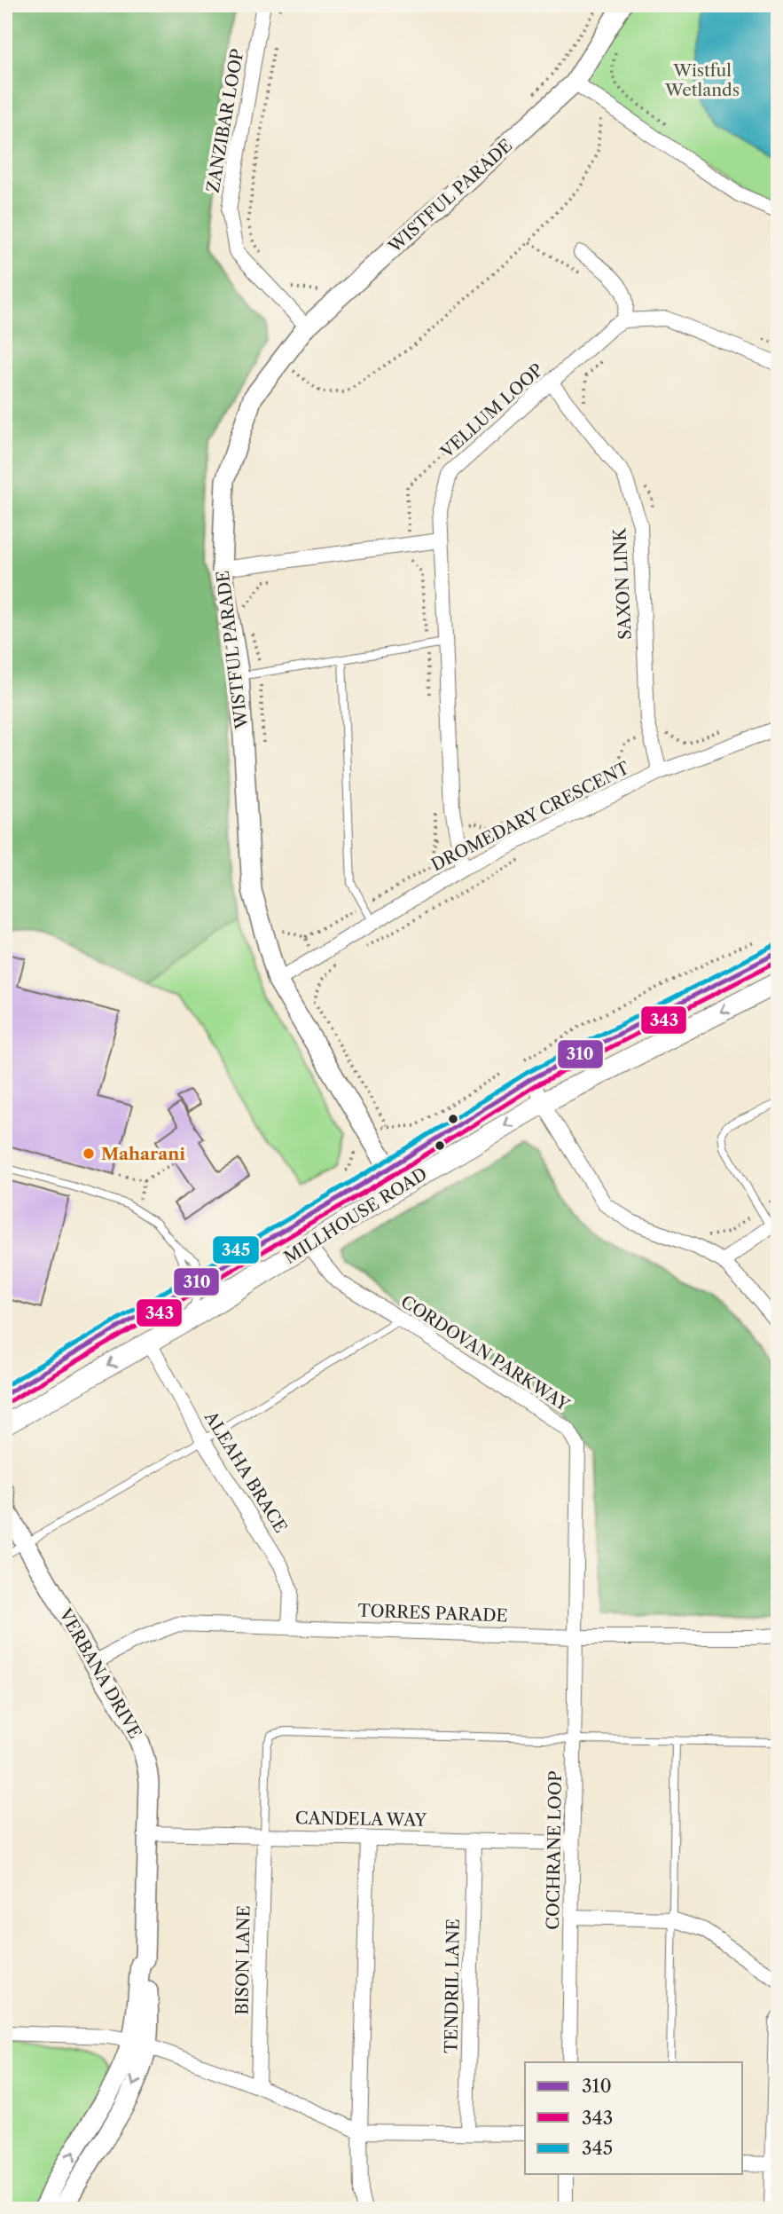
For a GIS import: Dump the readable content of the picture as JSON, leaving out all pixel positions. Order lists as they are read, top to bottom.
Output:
{
  "streets": {
    "main road": ["MILLHOUSE ROAD"],
    "street": [
      "ZANZIBAR LOOP",
      "WISTFUL PARADE",
      "VELLUM LOOP",
      "SAXON LINK",
      "DROMEDARY CRESCENT",
      "CORDOVAN PARKWAY",
      "ALEAHA BRACE",
      "TORRES PARADE",
      "VERBANA DRIVE",
      "CANDELA WAY",
      "COCHRANE LOOP",
      "BISON LANE",
      "TENDRIL LANE"
    ]
  },
  "crossings": [
    ["ZANZIBAR LOOP", "WISTFUL PARADE"],
    ["WISTFUL PARADE", "DROMEDARY CRESCENT"],
    ["WISTFUL PARADE", "MILLHOUSE ROAD"],
    ["VELLUM LOOP", "SAXON LINK"],
    ["VELLUM LOOP", "DROMEDARY CRESCENT"],
    ["SAXON LINK", "DROMEDARY CRESCENT"],
    ["MILLHOUSE ROAD", "CORDOVAN PARKWAY"],
    ["MILLHOUSE ROAD", "ALEAHA BRACE"],
    ["CORDOVAN PARKWAY", "TORRES PARADE"],
    ["CORDOVAN PARKWAY", "COCHRANE LOOP"],
    ["ALEAHA BRACE", "TORRES PARADE"],
    ["TORRES PARADE", "VERBANA DRIVE"],
    ["TORRES PARADE", "COCHRANE LOOP"],
    ["VERBANA DRIVE", "CANDELA WAY"],
    ["CANDELA WAY", "COCHRANE LOOP"],
    ["CANDELA WAY", "BISON LANE"],
    ["CANDELA WAY", "TENDRIL LANE"]
  ],
  "parks": ["Wistful Wetlands"],
  "places": ["Maharani"],
  "lines": ["transit line 345", "transit line 310", "transit line 343"],
  "legend": ["310", "343", "345"]
}
